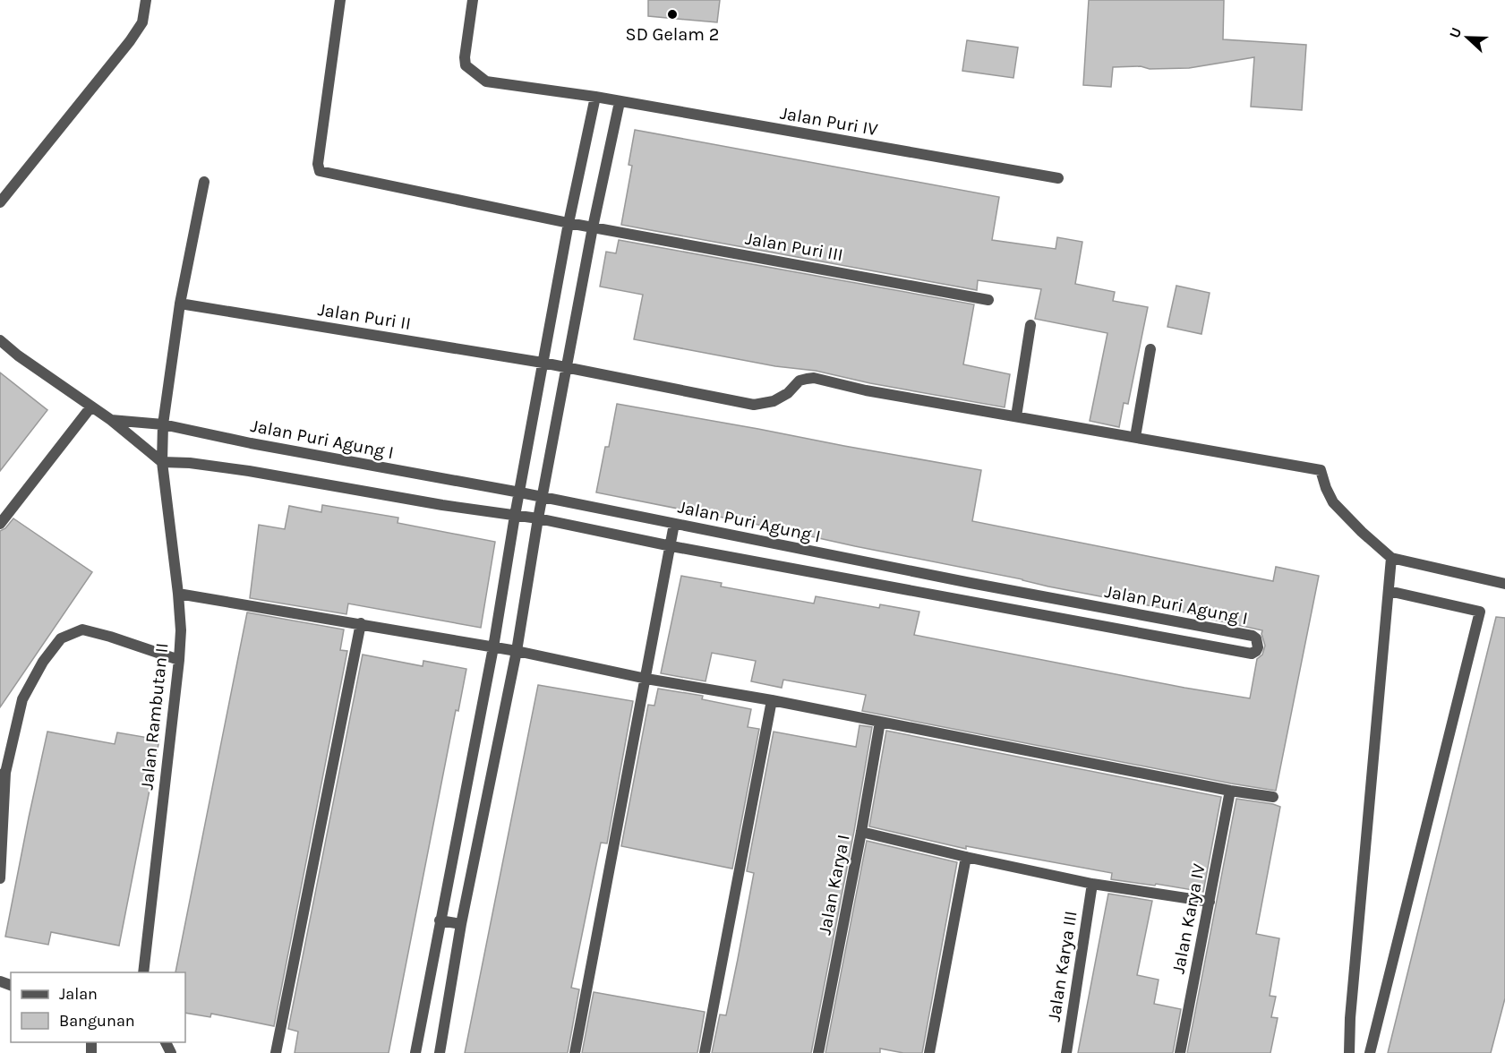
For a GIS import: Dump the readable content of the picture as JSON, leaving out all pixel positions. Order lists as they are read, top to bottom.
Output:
{
  "streets": {
    "street": [
      "Jalan Puri IV",
      "Jalan Puri III",
      "Jalan Puri II",
      "Jalan Puri Agung I",
      "Jalan Rambutan II",
      "Jalan Karya I",
      "Jalan Karya IV",
      "Jalan Karya III"
    ]
  },
  "crossings": [
    ["Jalan Puri II", "Jalan Rambutan II"],
    ["Jalan Puri Agung I", "Jalan Rambutan II"]
  ],
  "places": ["SD Gelam 2"],
  "legend": ["Jalan", "Bangunan"],
  "north": "left"
}
